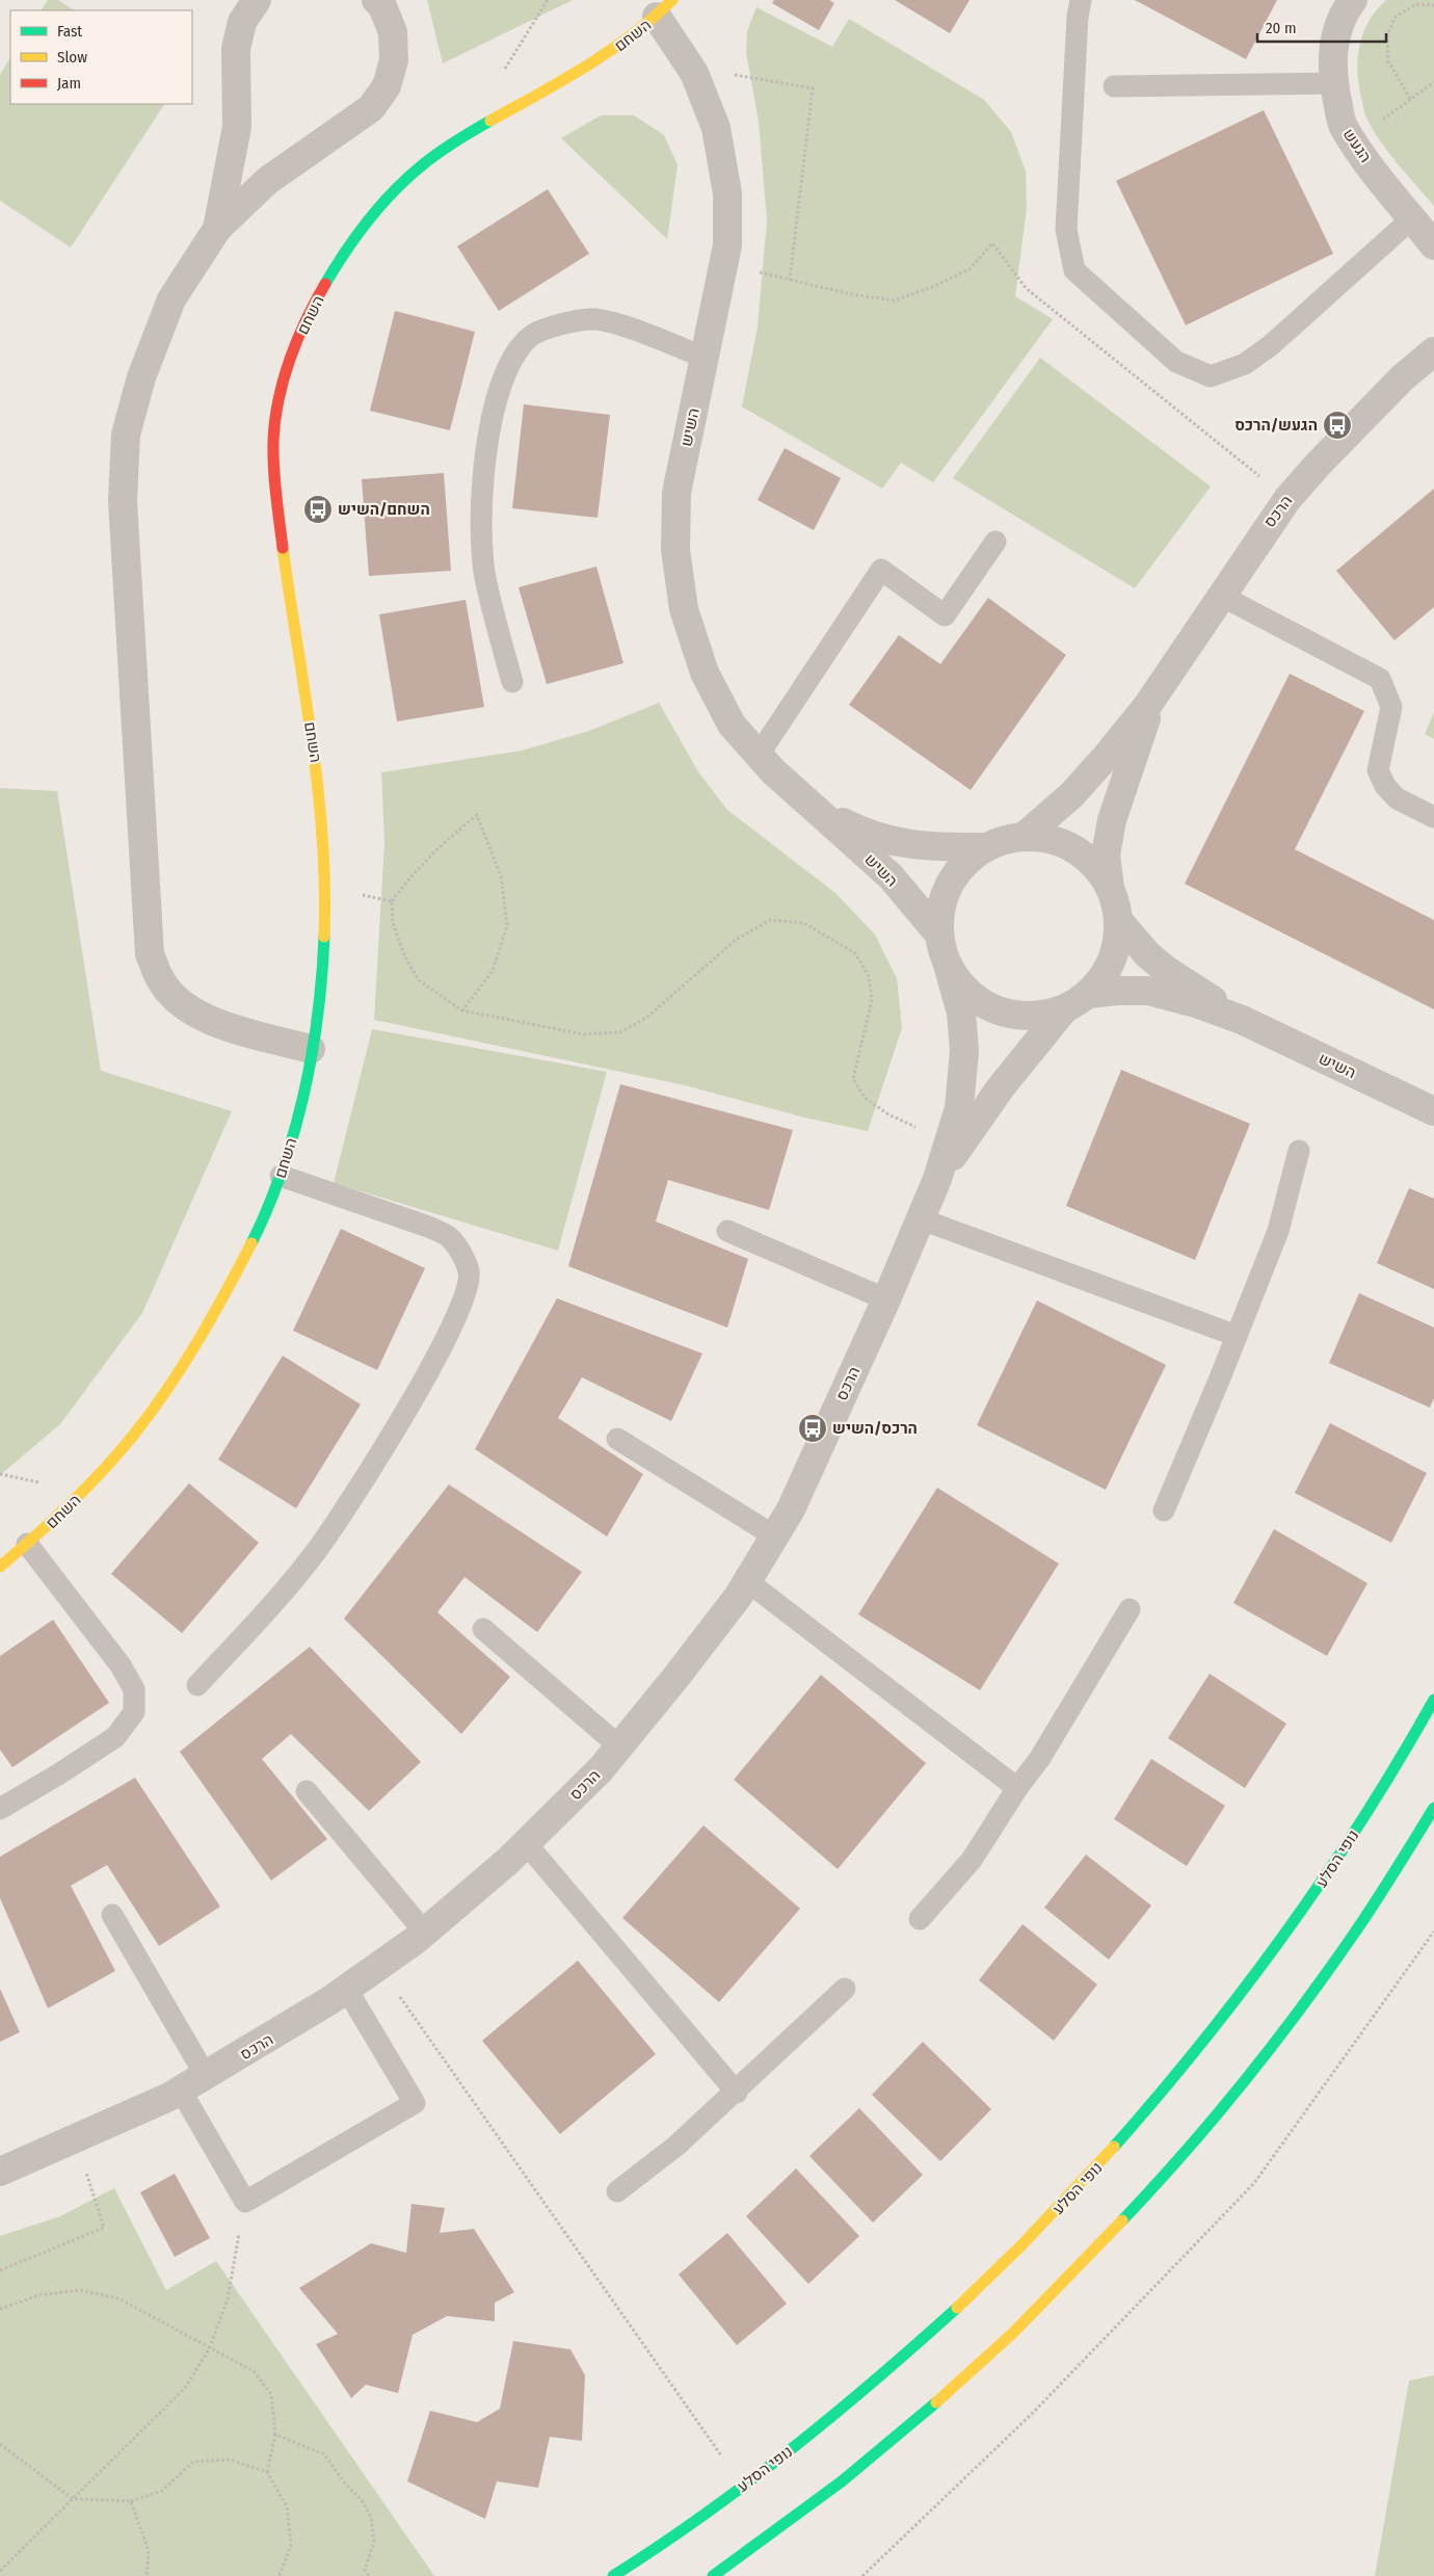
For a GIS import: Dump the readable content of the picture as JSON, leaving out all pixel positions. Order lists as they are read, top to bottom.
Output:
{
  "streets": {
    "street": [
      "השחם",
      "הגעש",
      "השיש",
      "הרכס",
      "נופי הסלע"
    ]
  },
  "crossings": [
    ["השחם", "השיש"],
    ["השיש", "הרכס"]
  ],
  "places": {
    "bus stop": ["הגעש/הרכס", "השחם/השיש", "הרכס/השיש"]
  },
  "legend": ["Fast", "Slow", "Jam"],
  "scale_bar": "20 m"
}
